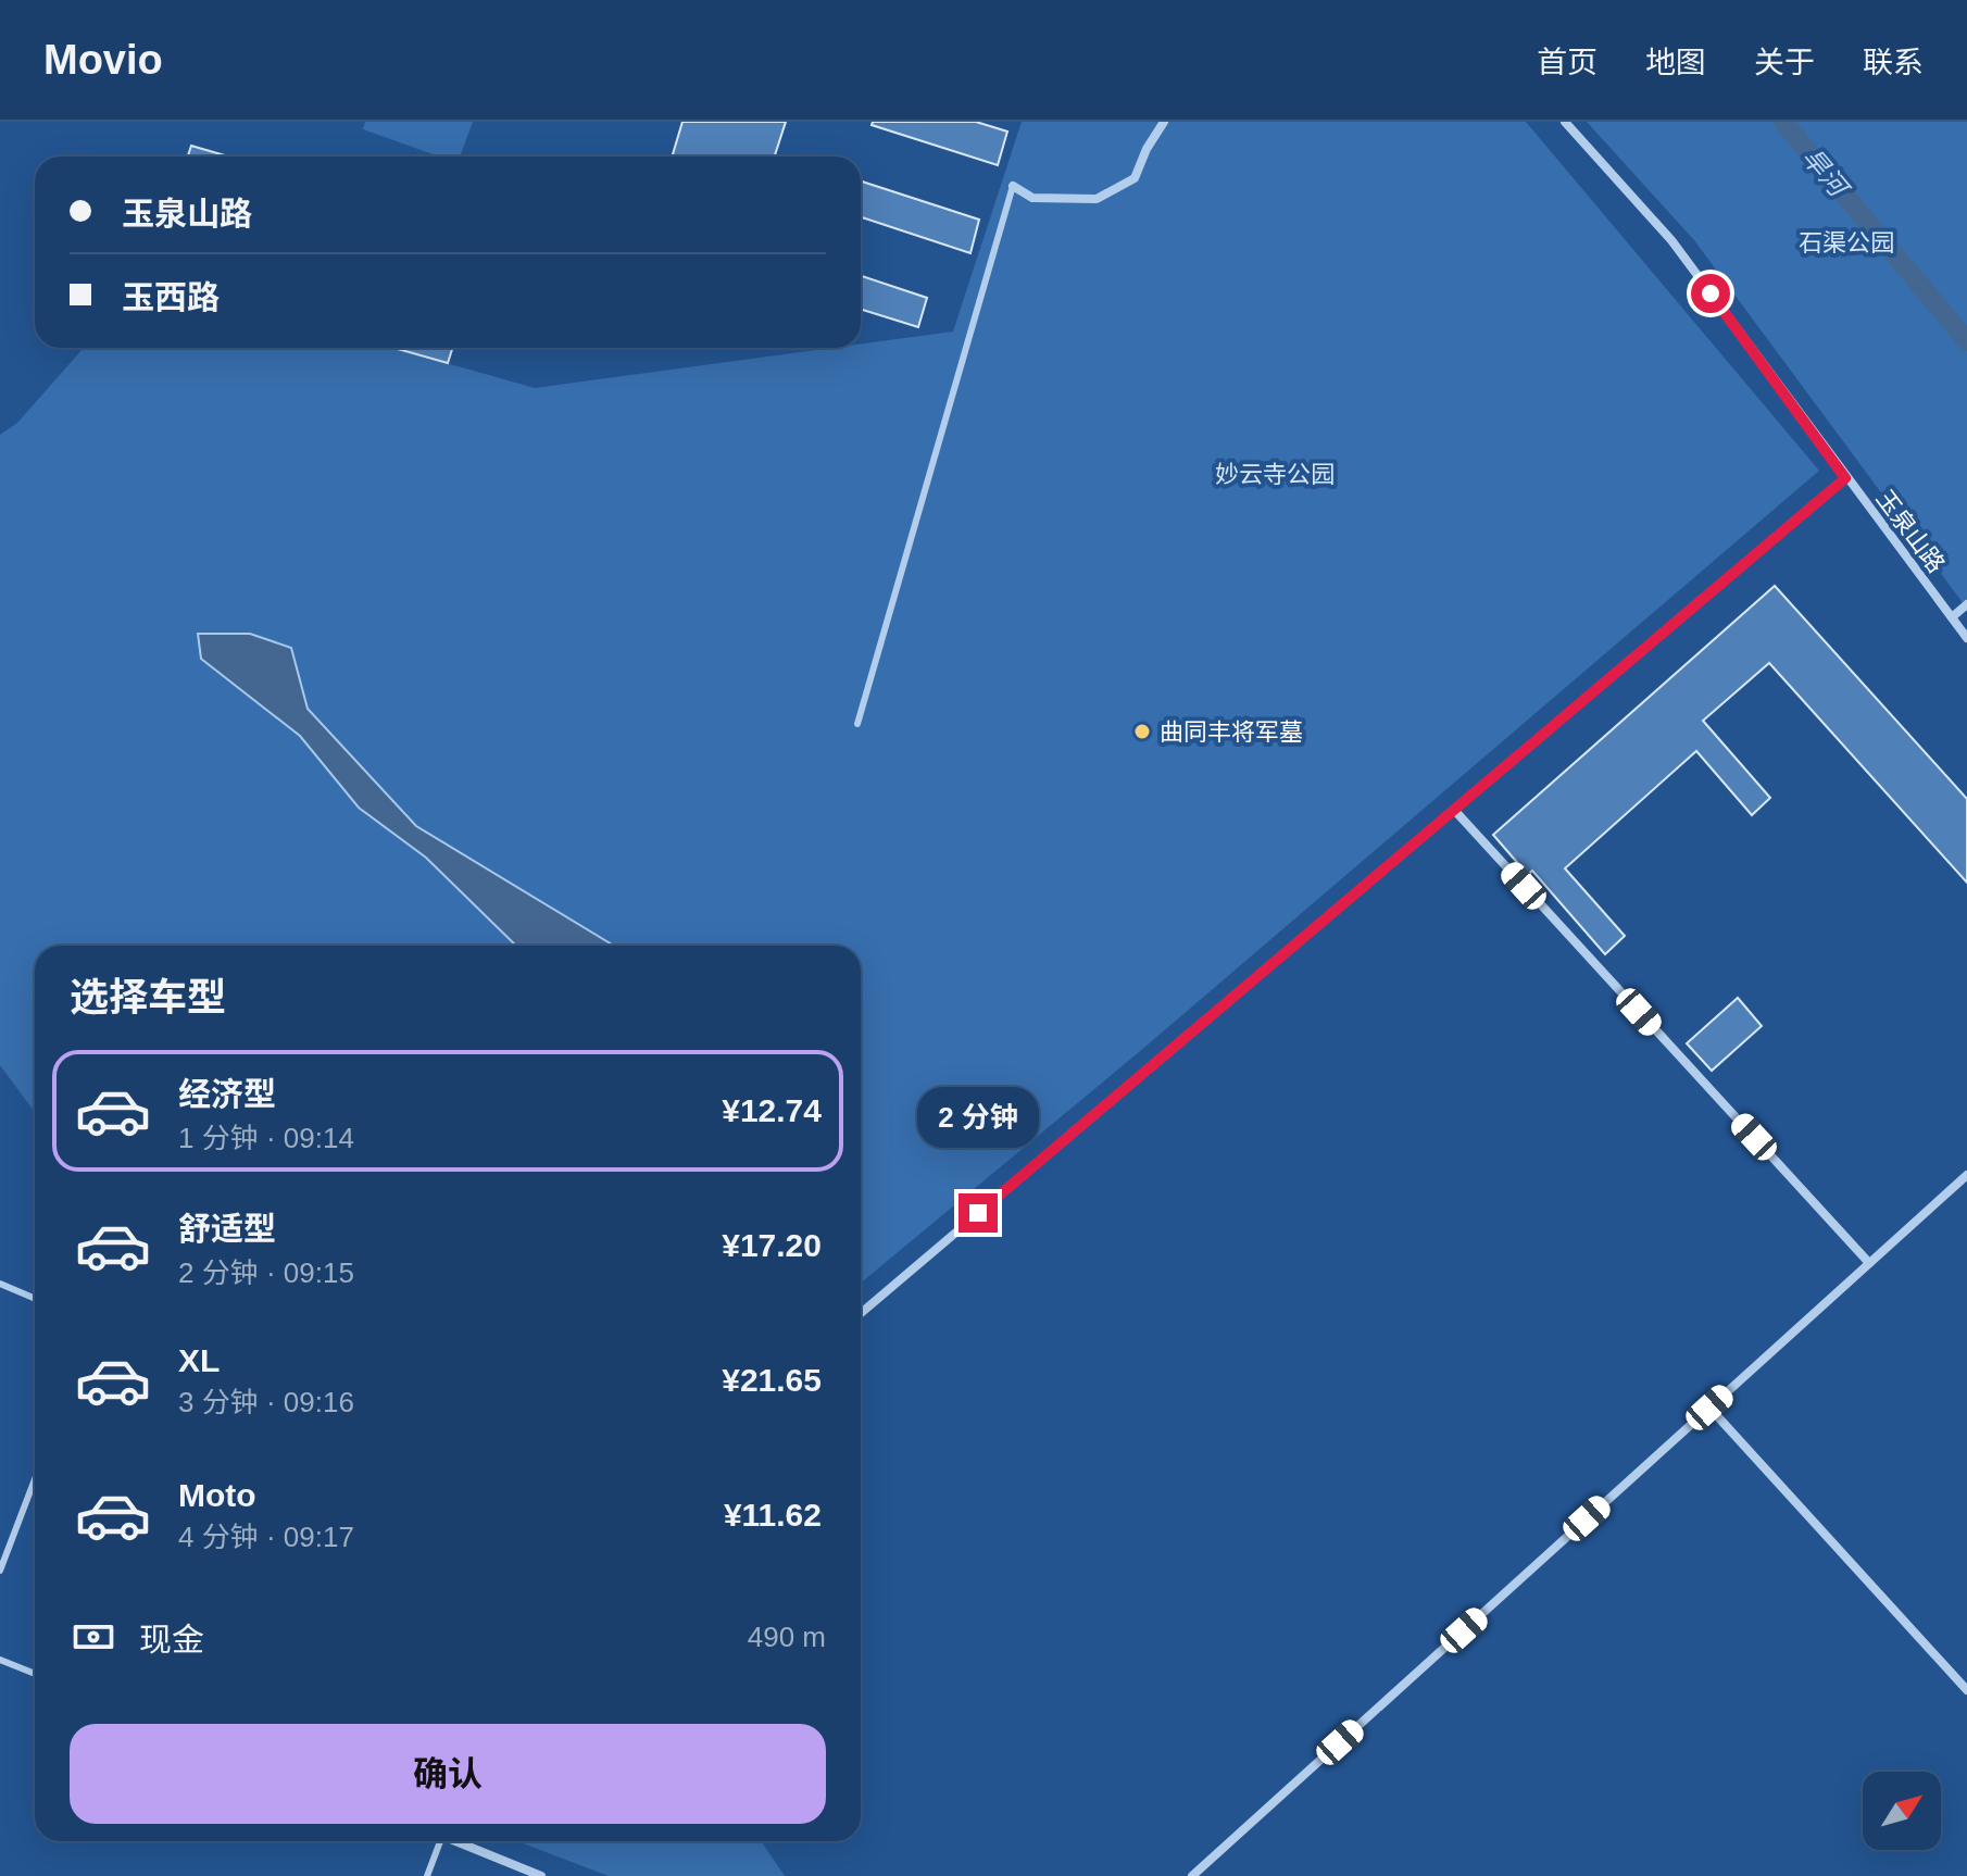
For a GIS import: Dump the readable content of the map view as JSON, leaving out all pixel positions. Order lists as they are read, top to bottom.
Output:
{
  "streets": {
    "street": ["玉泉山路"]
  },
  "water": ["旱河"],
  "parks": ["石渠公园", "妙云寺公园"],
  "places": ["曲同丰将军墓"],
  "north": "top right",
  "page": {
    "header": "Movio",
    "nav": [
      "首页",
      "地图",
      "关于",
      "联系"
    ],
    "banner": ["玉泉山路", "玉西路"],
    "heading": "选择车型",
    "list": [
      {
        "name": "经济型",
        "note": "1 分钟 · 09:14",
        "value": "¥12.74"
      },
      {
        "name": "舒适型",
        "note": "2 分钟 · 09:15",
        "value": "¥17.20"
      },
      {
        "name": "XL",
        "note": "3 分钟 · 09:16",
        "value": "¥21.65"
      },
      {
        "name": "Moto",
        "note": "4 分钟 · 09:17",
        "value": "¥11.62"
      }
    ],
    "bubble": "2 分钟",
    "pay": ["现金", "490 m"],
    "buttons": "确认"
  }
}
